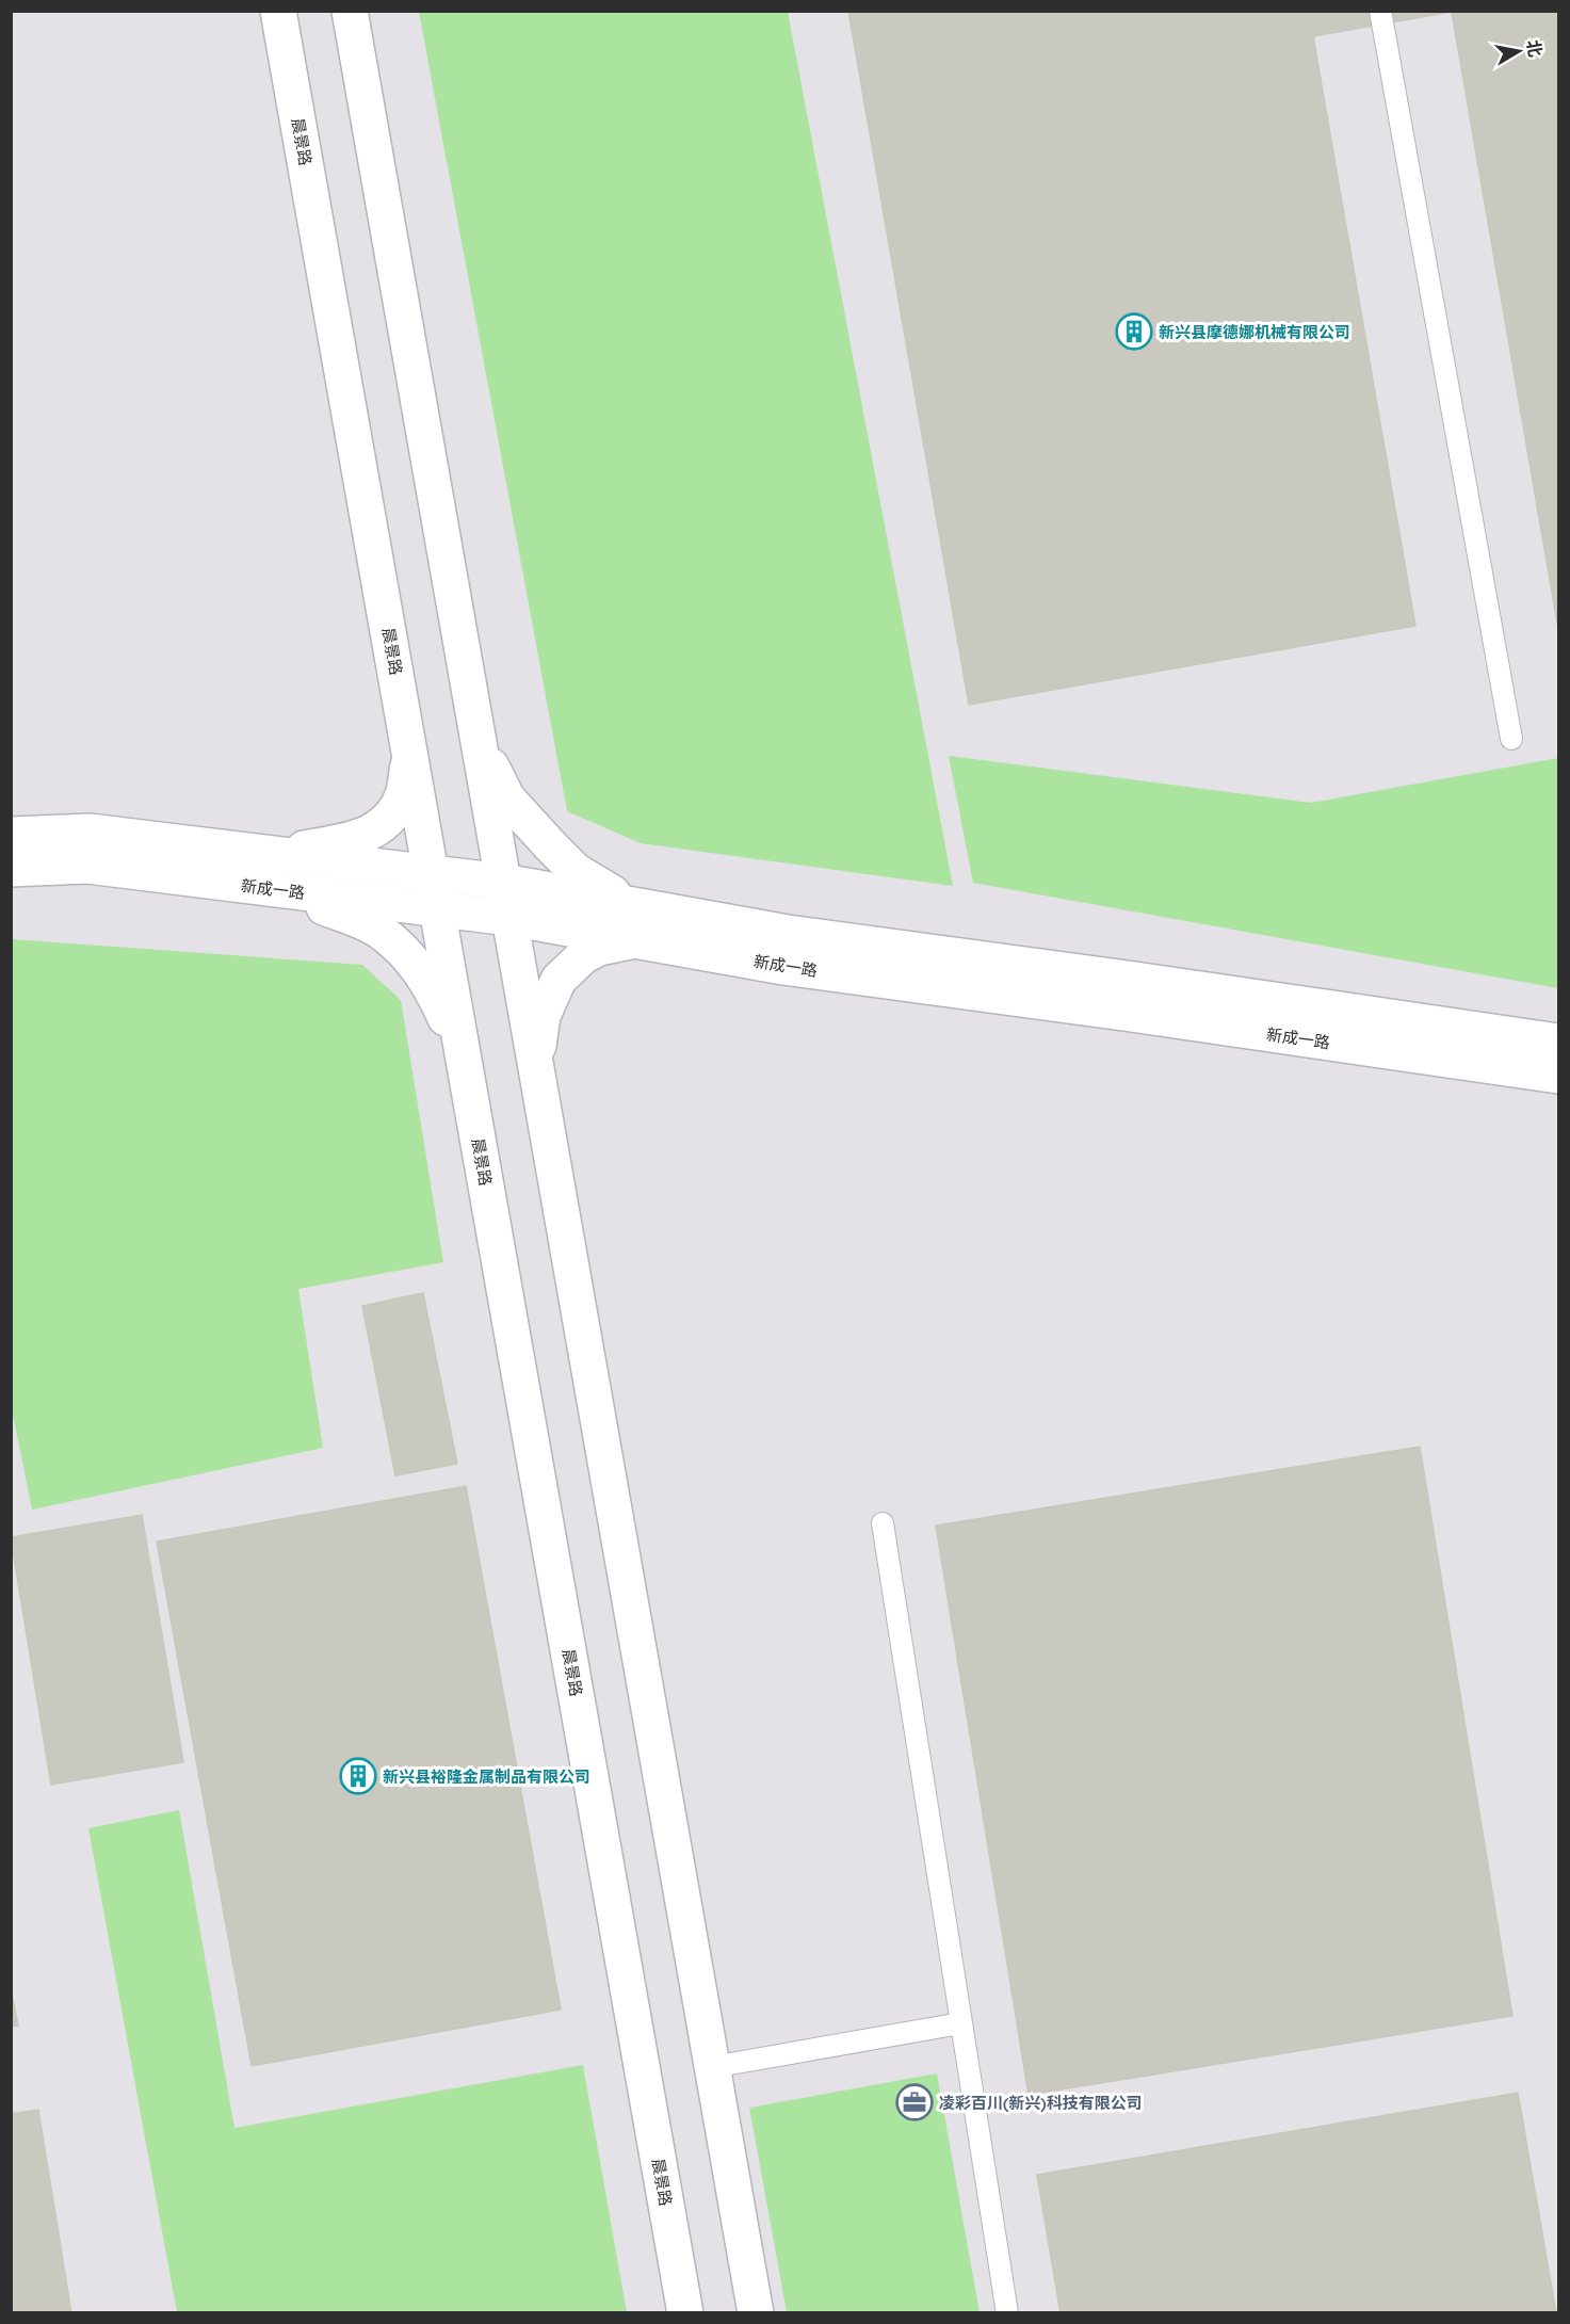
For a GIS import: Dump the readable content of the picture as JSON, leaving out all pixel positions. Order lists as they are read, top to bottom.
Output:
{
  "streets": {
    "street": ["晨景路", "新成一路"]
  },
  "crossings": [
    ["晨景路", "新成一路"]
  ],
  "places": {
    "building": ["新兴县摩德娜机械有限公司", "新兴县裕隆金属制品有限公司"],
    "office": ["凌彩百川(新兴)科技有限公司"]
  },
  "north": "right"
}
